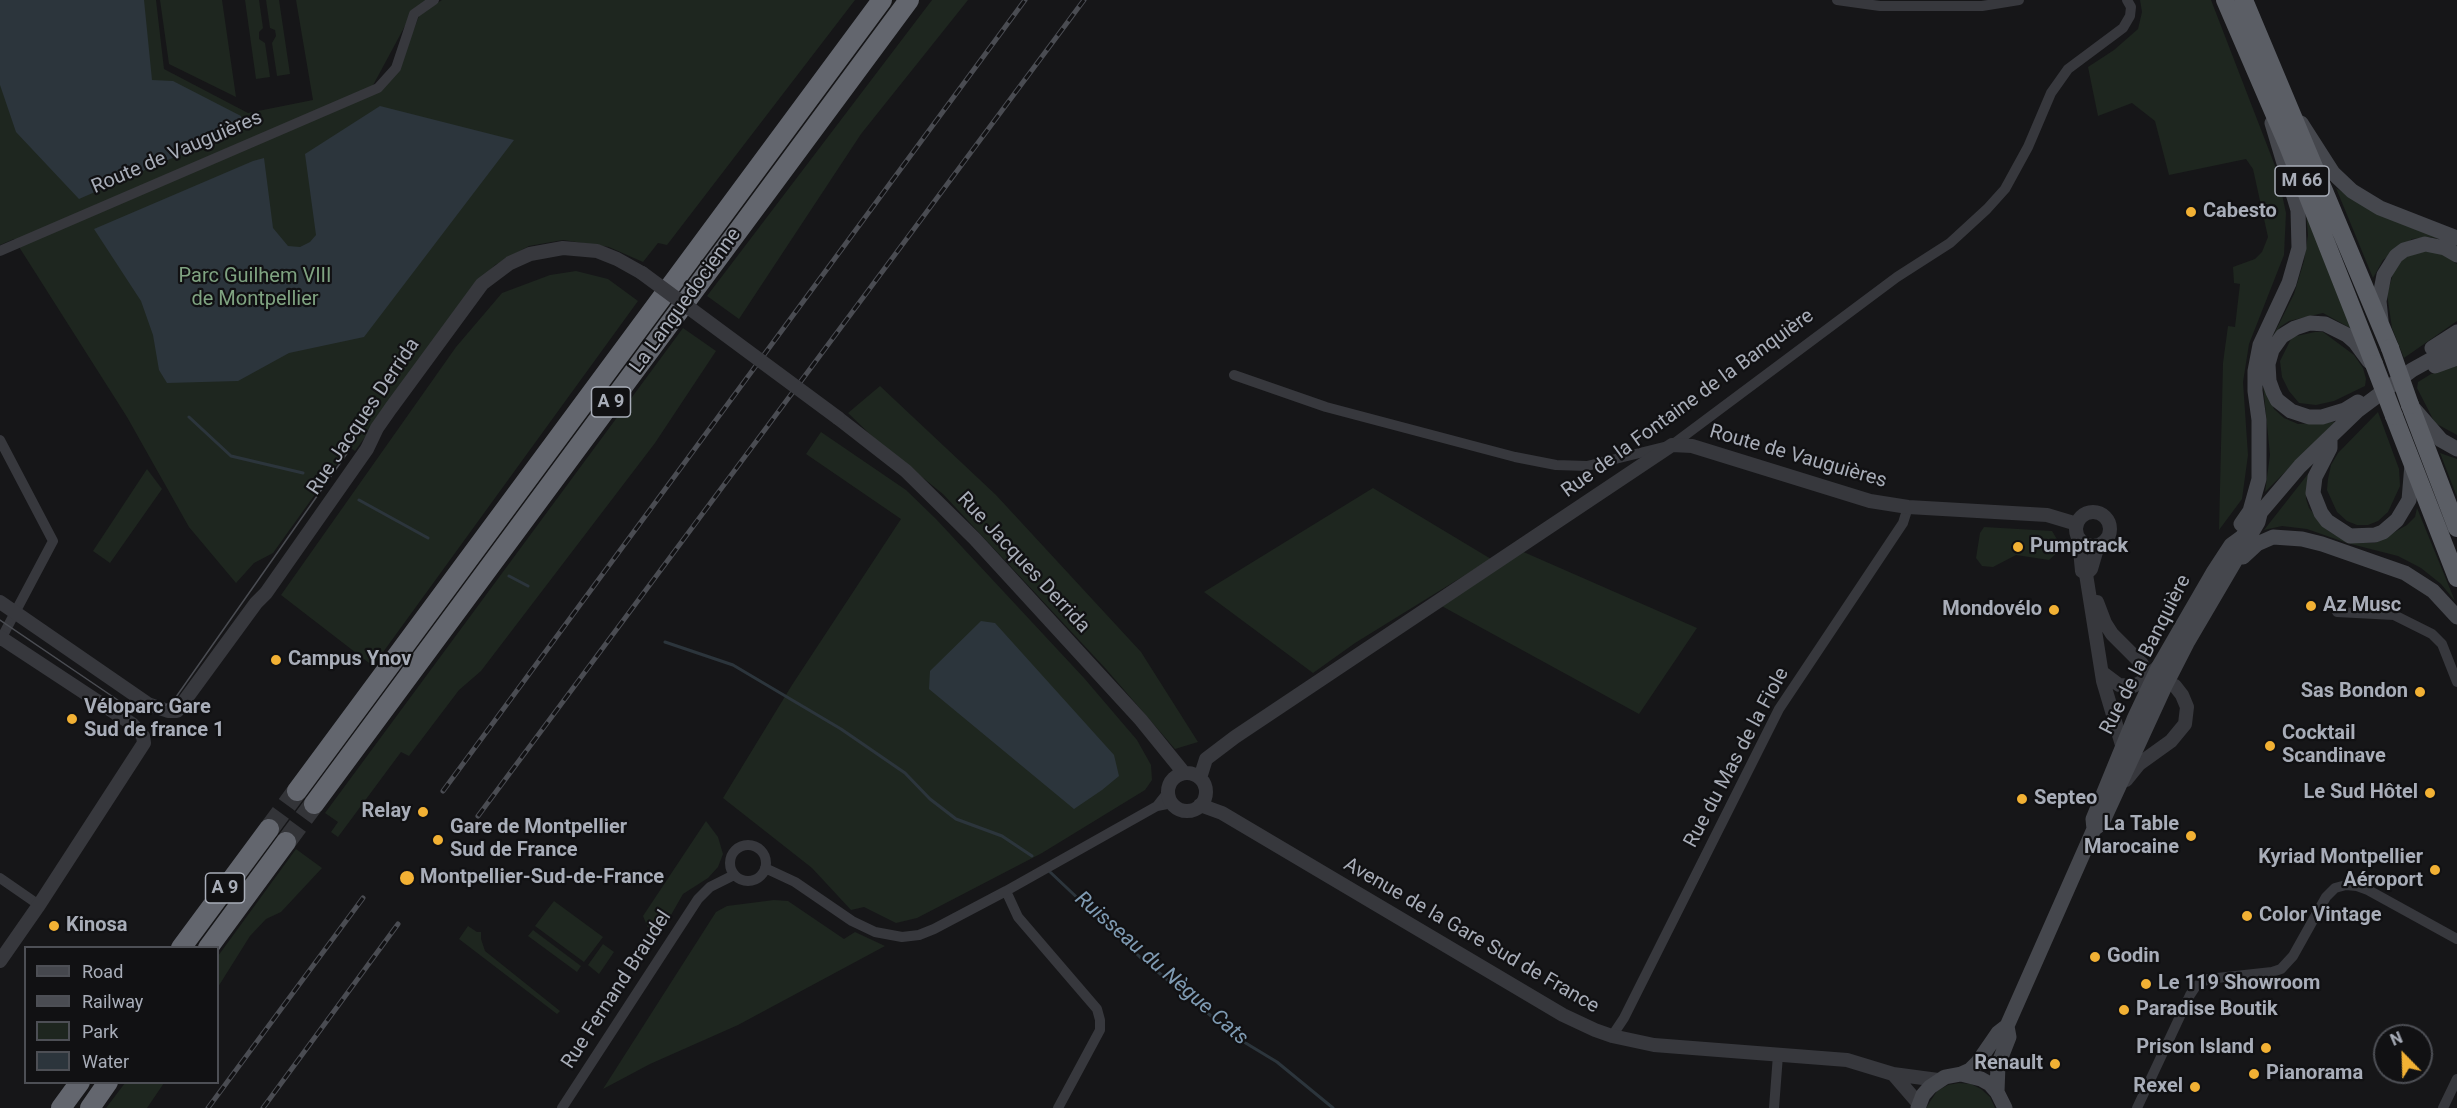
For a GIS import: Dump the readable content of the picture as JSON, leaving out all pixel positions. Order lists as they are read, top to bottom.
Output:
{
  "streets": {
    "highway": ["M 66", "La Languedocienne", "A 9"],
    "main road": ["Rue de la Banquière"],
    "street": [
      "Route de Vauguières",
      "Rue de la Fontaine de la Banquière",
      "Rue Jacques Derrida",
      "Rue du Mas de la Fiole",
      "Avenue de la Gare Sud de France",
      "Rue Fernand Braudel"
    ]
  },
  "crossings": [
    ["Route de Vauguières", "Rue de la Fontaine de la Banquière"],
    ["Route de Vauguières", "Rue du Mas de la Fiole"],
    ["M 66", "Rue de la Banquière"],
    ["Rue de la Fontaine de la Banquière", "Rue Jacques Derrida"],
    ["Rue de la Fontaine de la Banquière", "Avenue de la Gare Sud de France"],
    ["Rue Jacques Derrida", "Avenue de la Gare Sud de France"],
    ["Rue du Mas de la Fiole", "Avenue de la Gare Sud de France"]
  ],
  "water": ["Ruisseau du Nègue Cats"],
  "parks": ["Parc Guilhem VIII de Montpellier"],
  "places": [
    "Cabesto",
    "Pumptrack",
    "Az Musc",
    "Mondovélo",
    "Campus Ynov",
    "Sas Bondon",
    "Véloparc Gare Sud de france 1",
    "Cocktail Scandinave",
    "Le Sud Hôtel",
    "Septeo",
    "Relay",
    "La Table Marocaine",
    "Gare de Montpellier Sud de France",
    "Kyriad Montpellier Aéroport",
    "Montpellier-Sud-de-France",
    "Color Vintage",
    "Kinosa",
    "Godin",
    "Le 119 Showroom",
    "Paradise Boutik",
    "Prison Island",
    "Renault",
    "Pianorama",
    "Rexel"
  ],
  "legend": [
    "Road",
    "Railway",
    "Park",
    "Water"
  ],
  "north": "top left"
}
